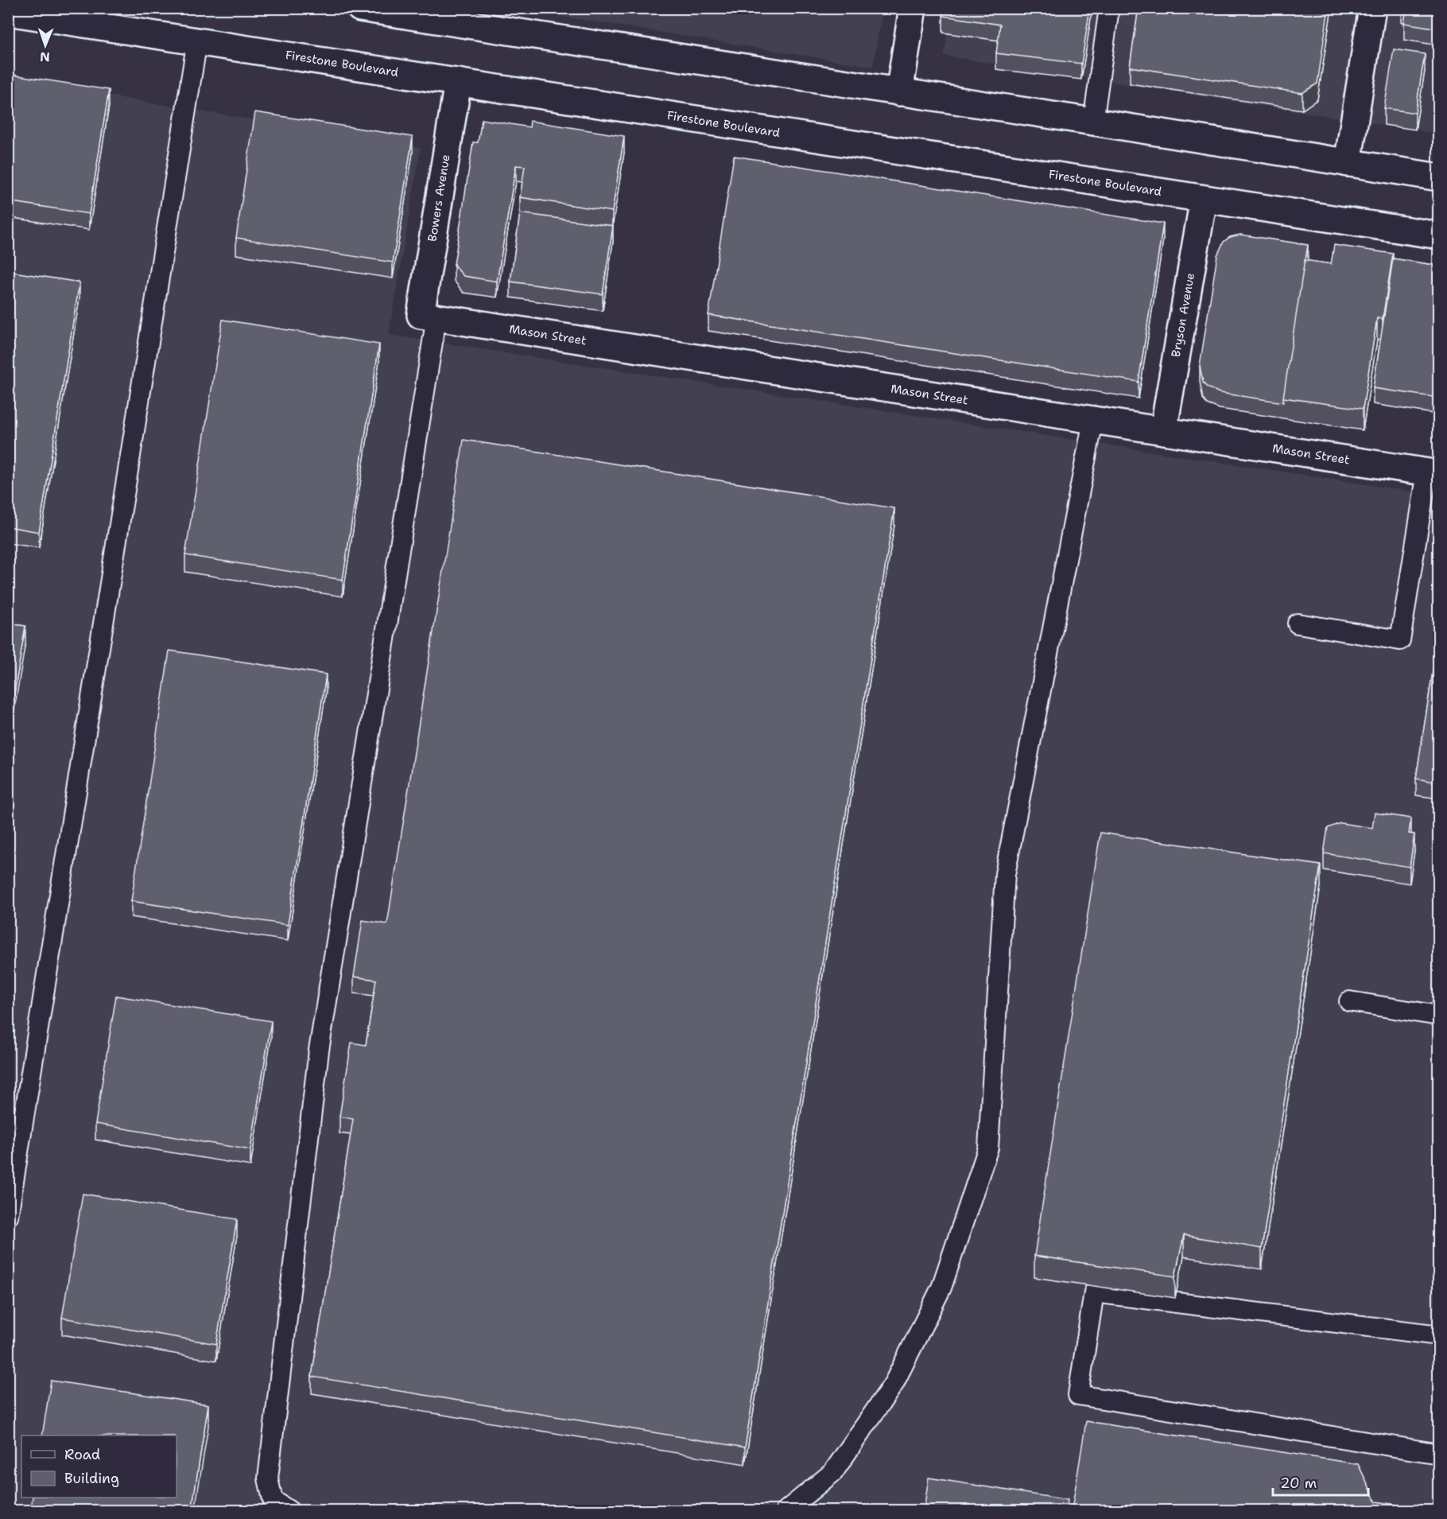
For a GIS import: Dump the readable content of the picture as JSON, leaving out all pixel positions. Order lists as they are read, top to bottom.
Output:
{
  "streets": {
    "main road": [
      "Firestone Boulevard",
      "Bowers Avenue",
      "Bryson Avenue",
      "Mason Street"
    ]
  },
  "crossings": [
    ["Firestone Boulevard", "Bowers Avenue"],
    ["Firestone Boulevard", "Bryson Avenue"],
    ["Bowers Avenue", "Mason Street"],
    ["Bryson Avenue", "Mason Street"]
  ],
  "legend": ["Road", "Building"],
  "scale_bar": "20 m",
  "north": "bottom"
}
